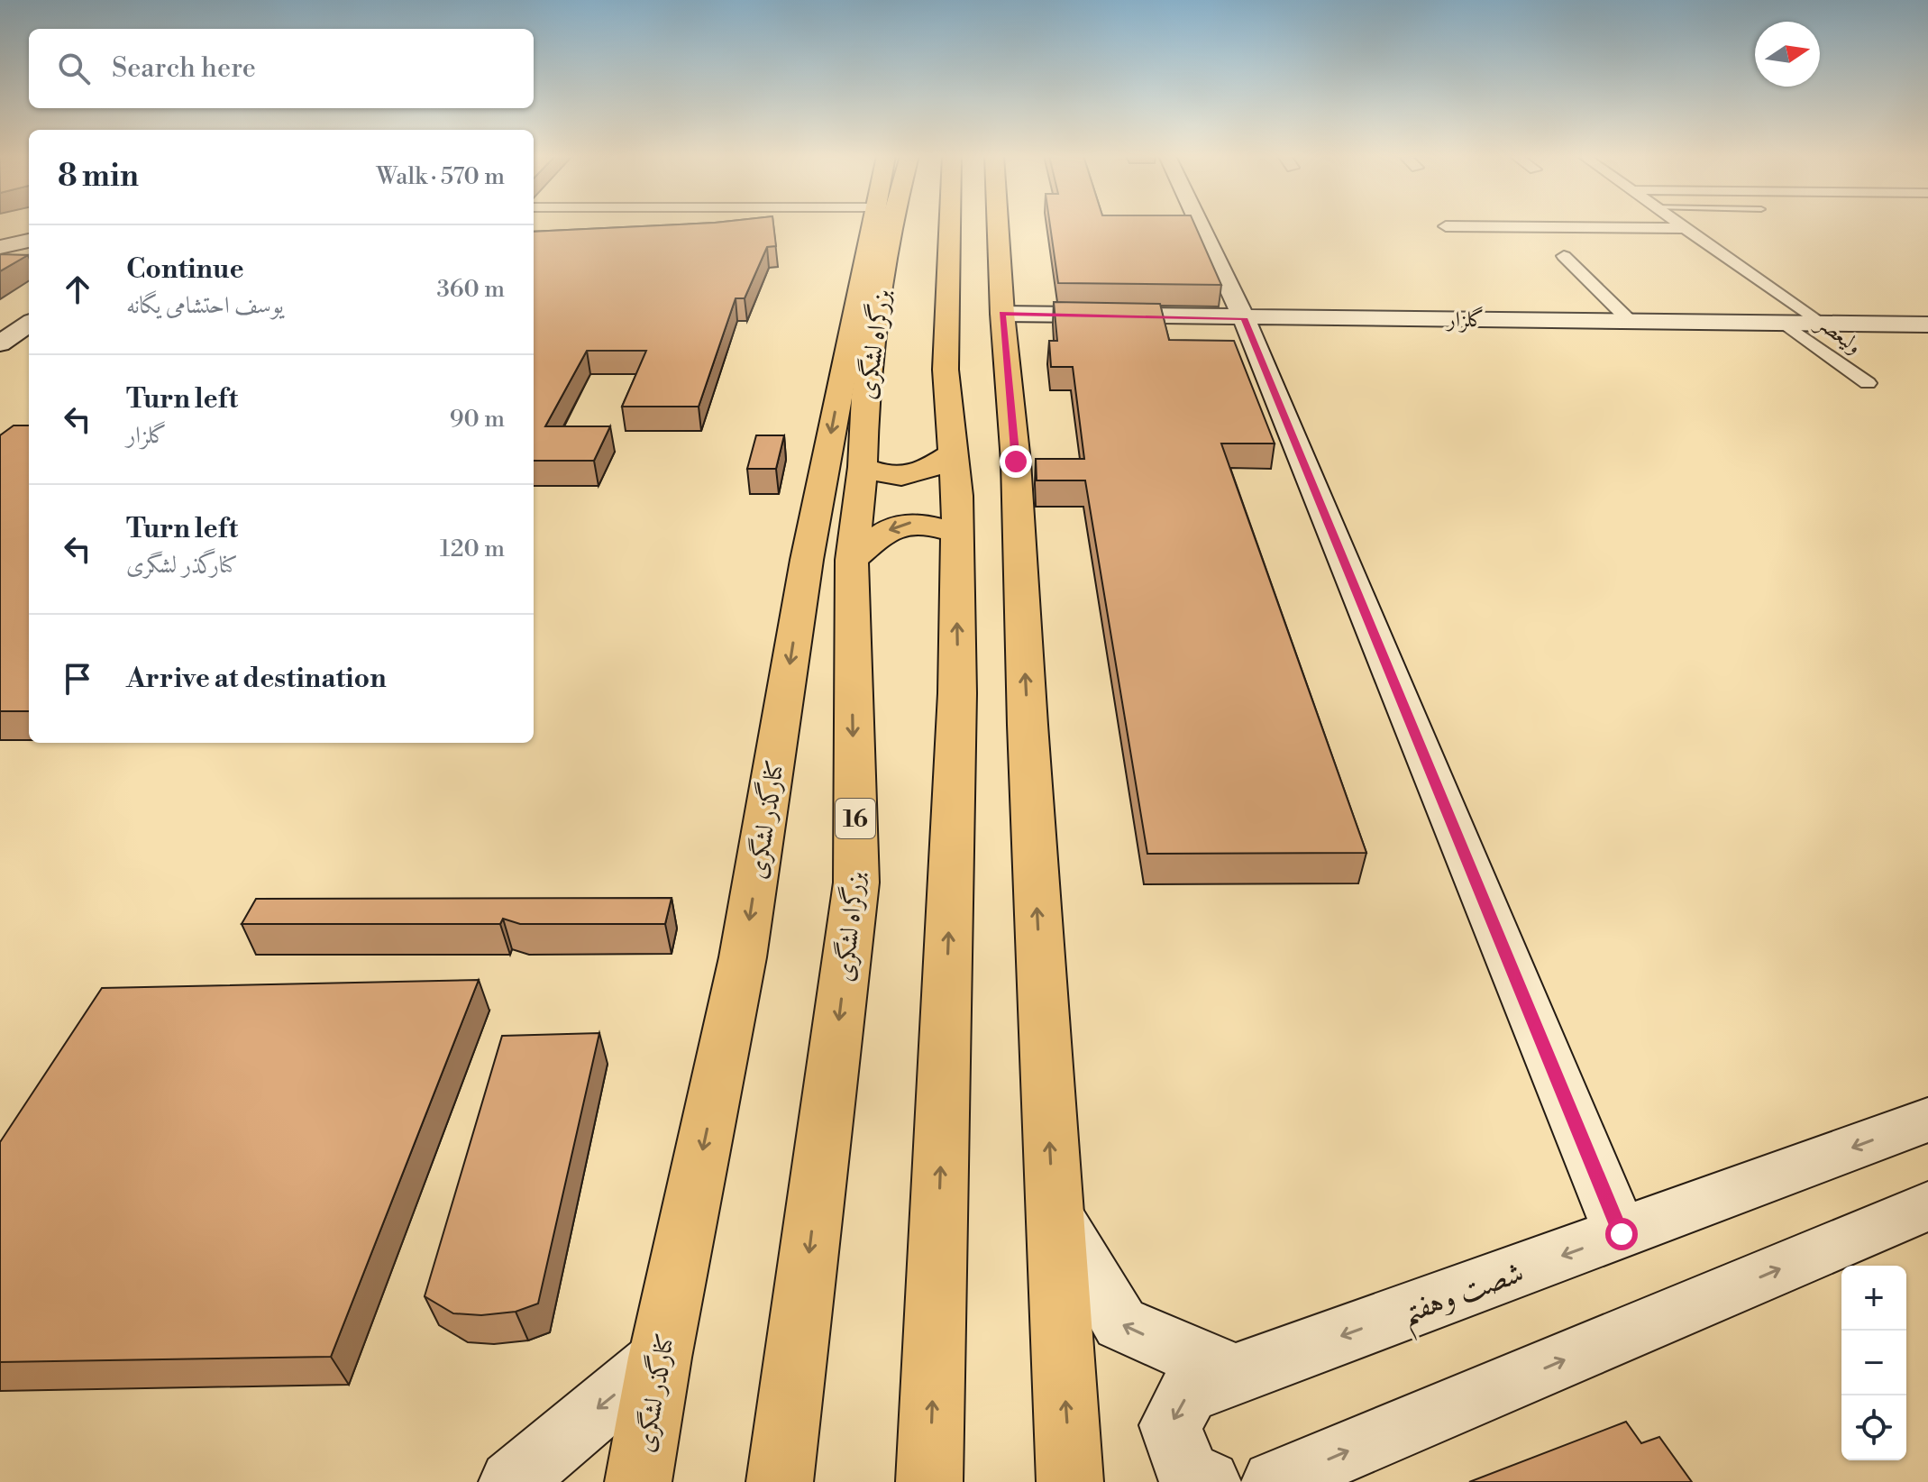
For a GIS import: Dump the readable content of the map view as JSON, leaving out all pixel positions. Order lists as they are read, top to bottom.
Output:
{
  "streets": {
    "main road": ["بزرگراه لشگری", "16", "کنارگذر لشگری"],
    "street": ["گلزار", "ولیعصر", "شصت وهفتم"]
  },
  "crossings": [
    ["گلزار", "ولیعصر"]
  ],
  "north": "right",
  "page": {
    "search": "Search here",
    "heading": ["8 min", "Walk · 570 m"],
    "list": [
      ["Continue", "یوسف احتشامی یگانه", "360 m"],
      ["Turn left", "گلزار", "90 m"],
      ["Turn left", "کنارگذر لشگری", "120 m"],
      "Arrive at destination"
    ],
    "map_buttons": ["+", "−"]
  }
}
